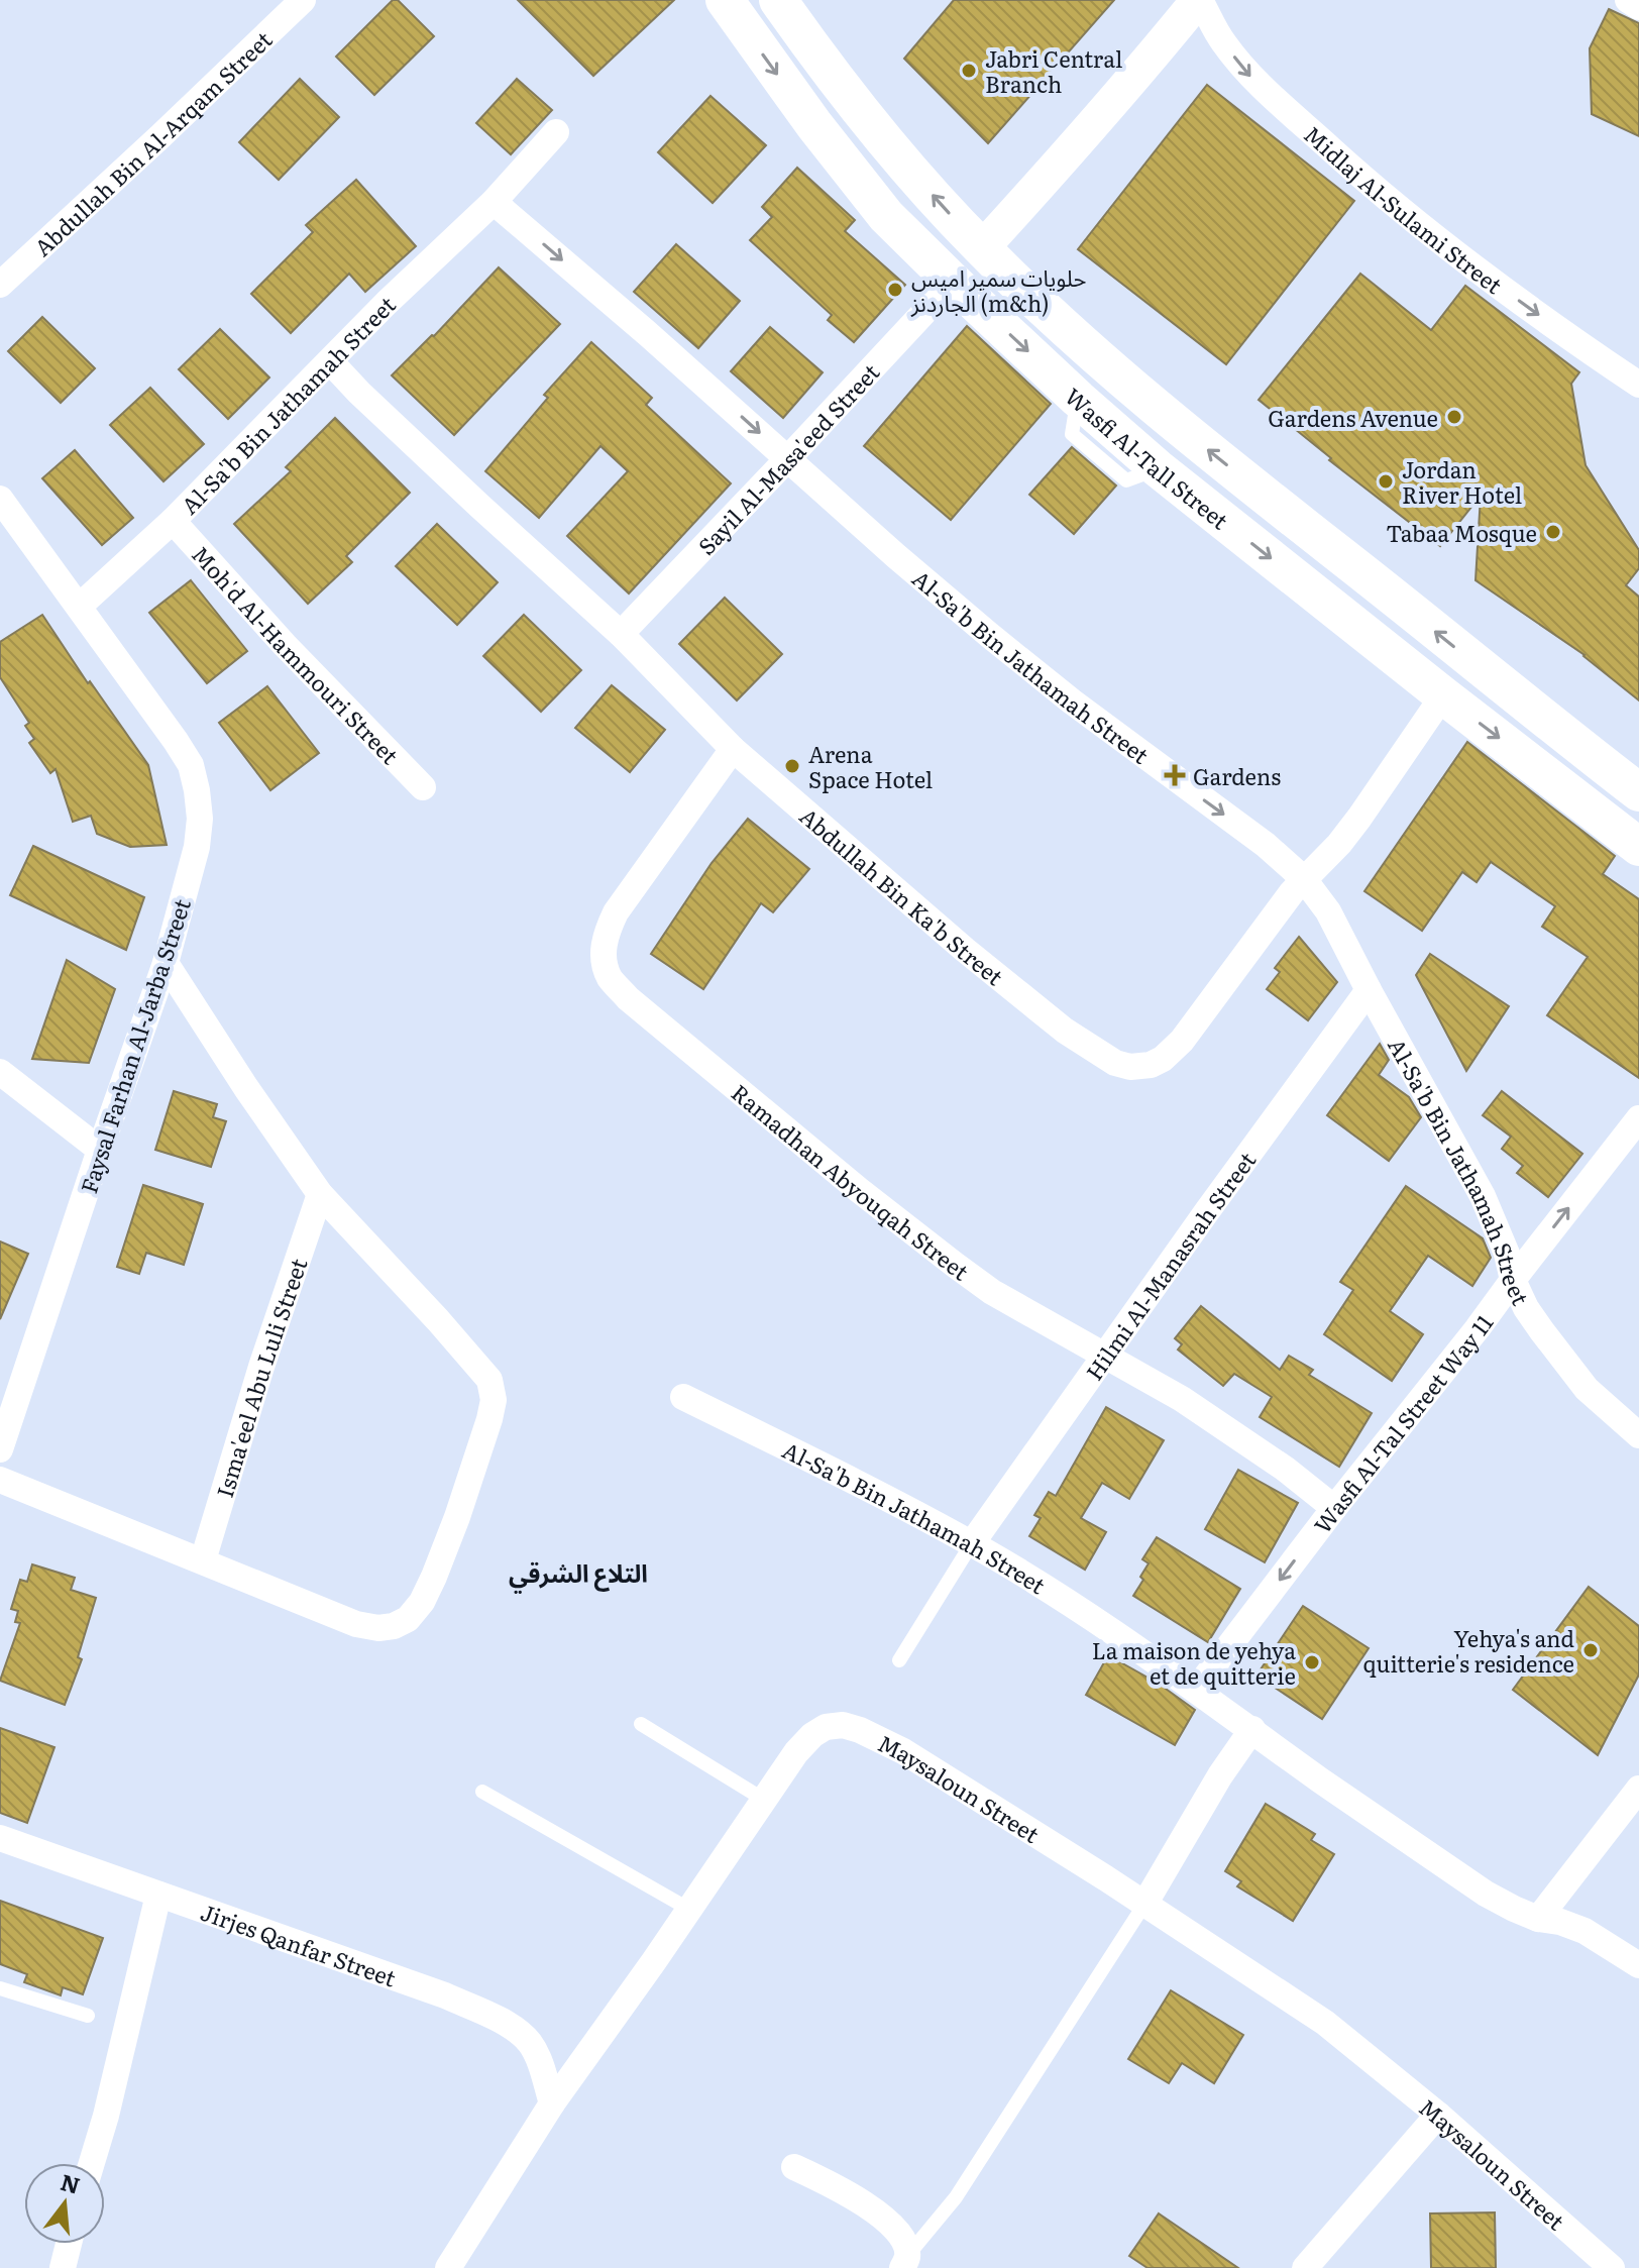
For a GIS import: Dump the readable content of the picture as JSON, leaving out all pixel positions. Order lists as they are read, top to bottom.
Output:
{
  "streets": {
    "main road": ["Wasfi Al-Tall Street"],
    "street": [
      "Abdullah Bin Al-Arqam Street",
      "Midlaj Al-Sulami Street",
      "Al-Sa'b Bin Jathamah Street",
      "Sayil Al-Masa'eed Street",
      "Moh'd Al-Hammouri Street",
      "Abdullah Bin Ka'b Street",
      "Faysal Farhan Al-Jarba Street",
      "Ramadhan Abyouqah Street",
      "Hilmi Al-Manasrah Street",
      "Isma'eel Abu Luli Street",
      "Wasfi Al-Tal Street Way 11",
      "Maysaloun Street",
      "Jirjes Qanfar Street"
    ]
  },
  "crossings": [
    ["Al-Sa'b Bin Jathamah Street", "Sayil Al-Masa'eed Street"],
    ["Al-Sa'b Bin Jathamah Street", "Moh'd Al-Hammouri Street"],
    ["Al-Sa'b Bin Jathamah Street", "Abdullah Bin Ka'b Street"],
    ["Al-Sa'b Bin Jathamah Street", "Faysal Farhan Al-Jarba Street"],
    ["Al-Sa'b Bin Jathamah Street", "Hilmi Al-Manasrah Street"],
    ["Al-Sa'b Bin Jathamah Street", "Wasfi Al-Tal Street Way 11"],
    ["Wasfi Al-Tall Street", "Sayil Al-Masa'eed Street"],
    ["Wasfi Al-Tall Street", "Abdullah Bin Ka'b Street"],
    ["Sayil Al-Masa'eed Street", "Abdullah Bin Ka'b Street"],
    ["Abdullah Bin Ka'b Street", "Ramadhan Abyouqah Street"],
    ["Ramadhan Abyouqah Street", "Hilmi Al-Manasrah Street"],
    ["Ramadhan Abyouqah Street", "Wasfi Al-Tal Street Way 11"],
    ["Maysaloun Street", "Jirjes Qanfar Street"]
  ],
  "one_way": ["Midlaj Al-Sulami Street"],
  "districts": ["التلاع الشرقي"],
  "places": {
    "other": [
      "Jabri Central Branch",
      "حلويات سمير اميس الجاردنز (m&h)",
      "Gardens Avenue",
      "Jordan River Hotel",
      "Tabaa Mosque",
      "Arena Space Hotel",
      "Yehya's and quitterie's residence",
      "La maison de yehya et de quitterie"
    ],
    "health": ["Gardens"]
  },
  "north": "top"
}
